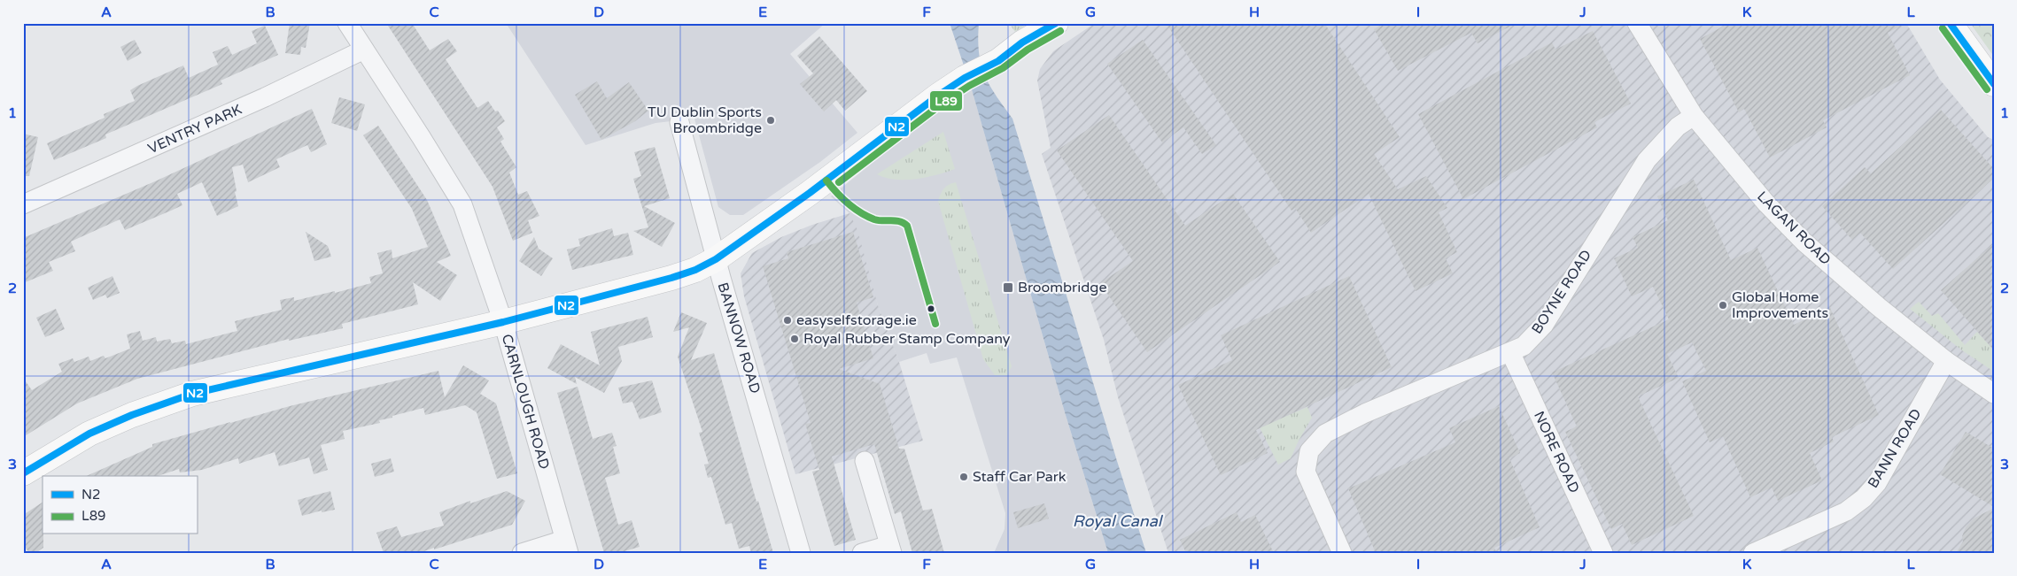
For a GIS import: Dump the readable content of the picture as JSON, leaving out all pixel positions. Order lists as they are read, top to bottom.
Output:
{
  "streets": {
    "street": [
      "VENTRY PARK",
      "LAGAN ROAD",
      "BOYNE ROAD",
      "BANNOW ROAD",
      "CARNLOUGH ROAD",
      "BANN ROAD",
      "NORE ROAD"
    ]
  },
  "crossings": [
    ["VENTRY PARK", "CARNLOUGH ROAD"],
    ["LAGAN ROAD", "BOYNE ROAD"],
    ["LAGAN ROAD", "BANN ROAD"],
    ["BOYNE ROAD", "NORE ROAD"]
  ],
  "water": ["Royal Canal"],
  "places": {
    "other": [
      "TU Dublin Sports Broombridge",
      "Global Home Improvements",
      "easyselfstorage.ie",
      "Royal Rubber Stamp Company",
      "Staff Car Park"
    ],
    "transit": ["Broombridge"]
  },
  "lines": ["transit line N2", "transit line L89"],
  "legend": ["N2", "L89"],
  "grid": {
    "columns": [
      "A",
      "B",
      "C",
      "D",
      "E",
      "F",
      "G",
      "H",
      "I",
      "J",
      "K",
      "L"
    ],
    "rows": ["1", "2", "3"]
  }
}
